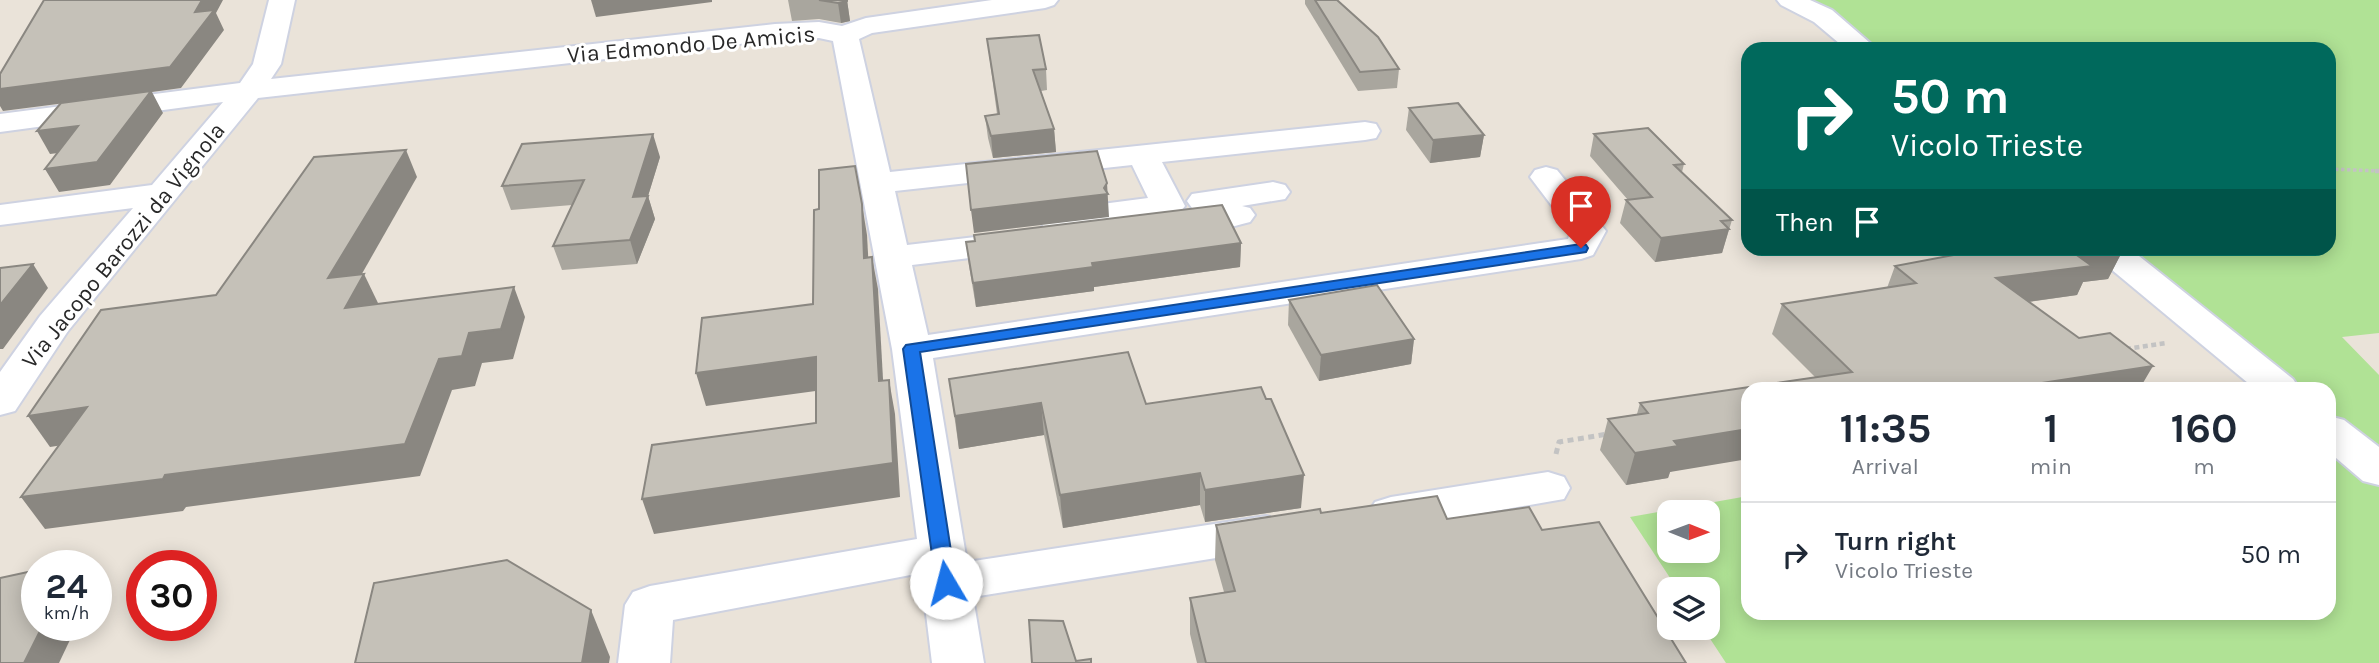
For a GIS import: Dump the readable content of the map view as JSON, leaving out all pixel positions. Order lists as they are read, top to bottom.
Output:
{
  "streets": {
    "street": ["Via Edmondo De Amicis", "Via Jacopo Barozzi da Vignola"]
  },
  "crossings": [
    ["Via Edmondo De Amicis", "Via Jacopo Barozzi da Vignola"]
  ],
  "north": "right",
  "page": {
    "turn": ["50 m", "Vicolo Trieste"],
    "then": "Then",
    "eta": [
      "11:35",
      "Arrival",
      "1",
      "min",
      "160",
      "m"
    ],
    "list": [
      {
        "name": "Turn right",
        "note": "Vicolo Trieste",
        "value": "50 m"
      }
    ],
    "speed": "24 km/h",
    "limit": "30"
  }
}
